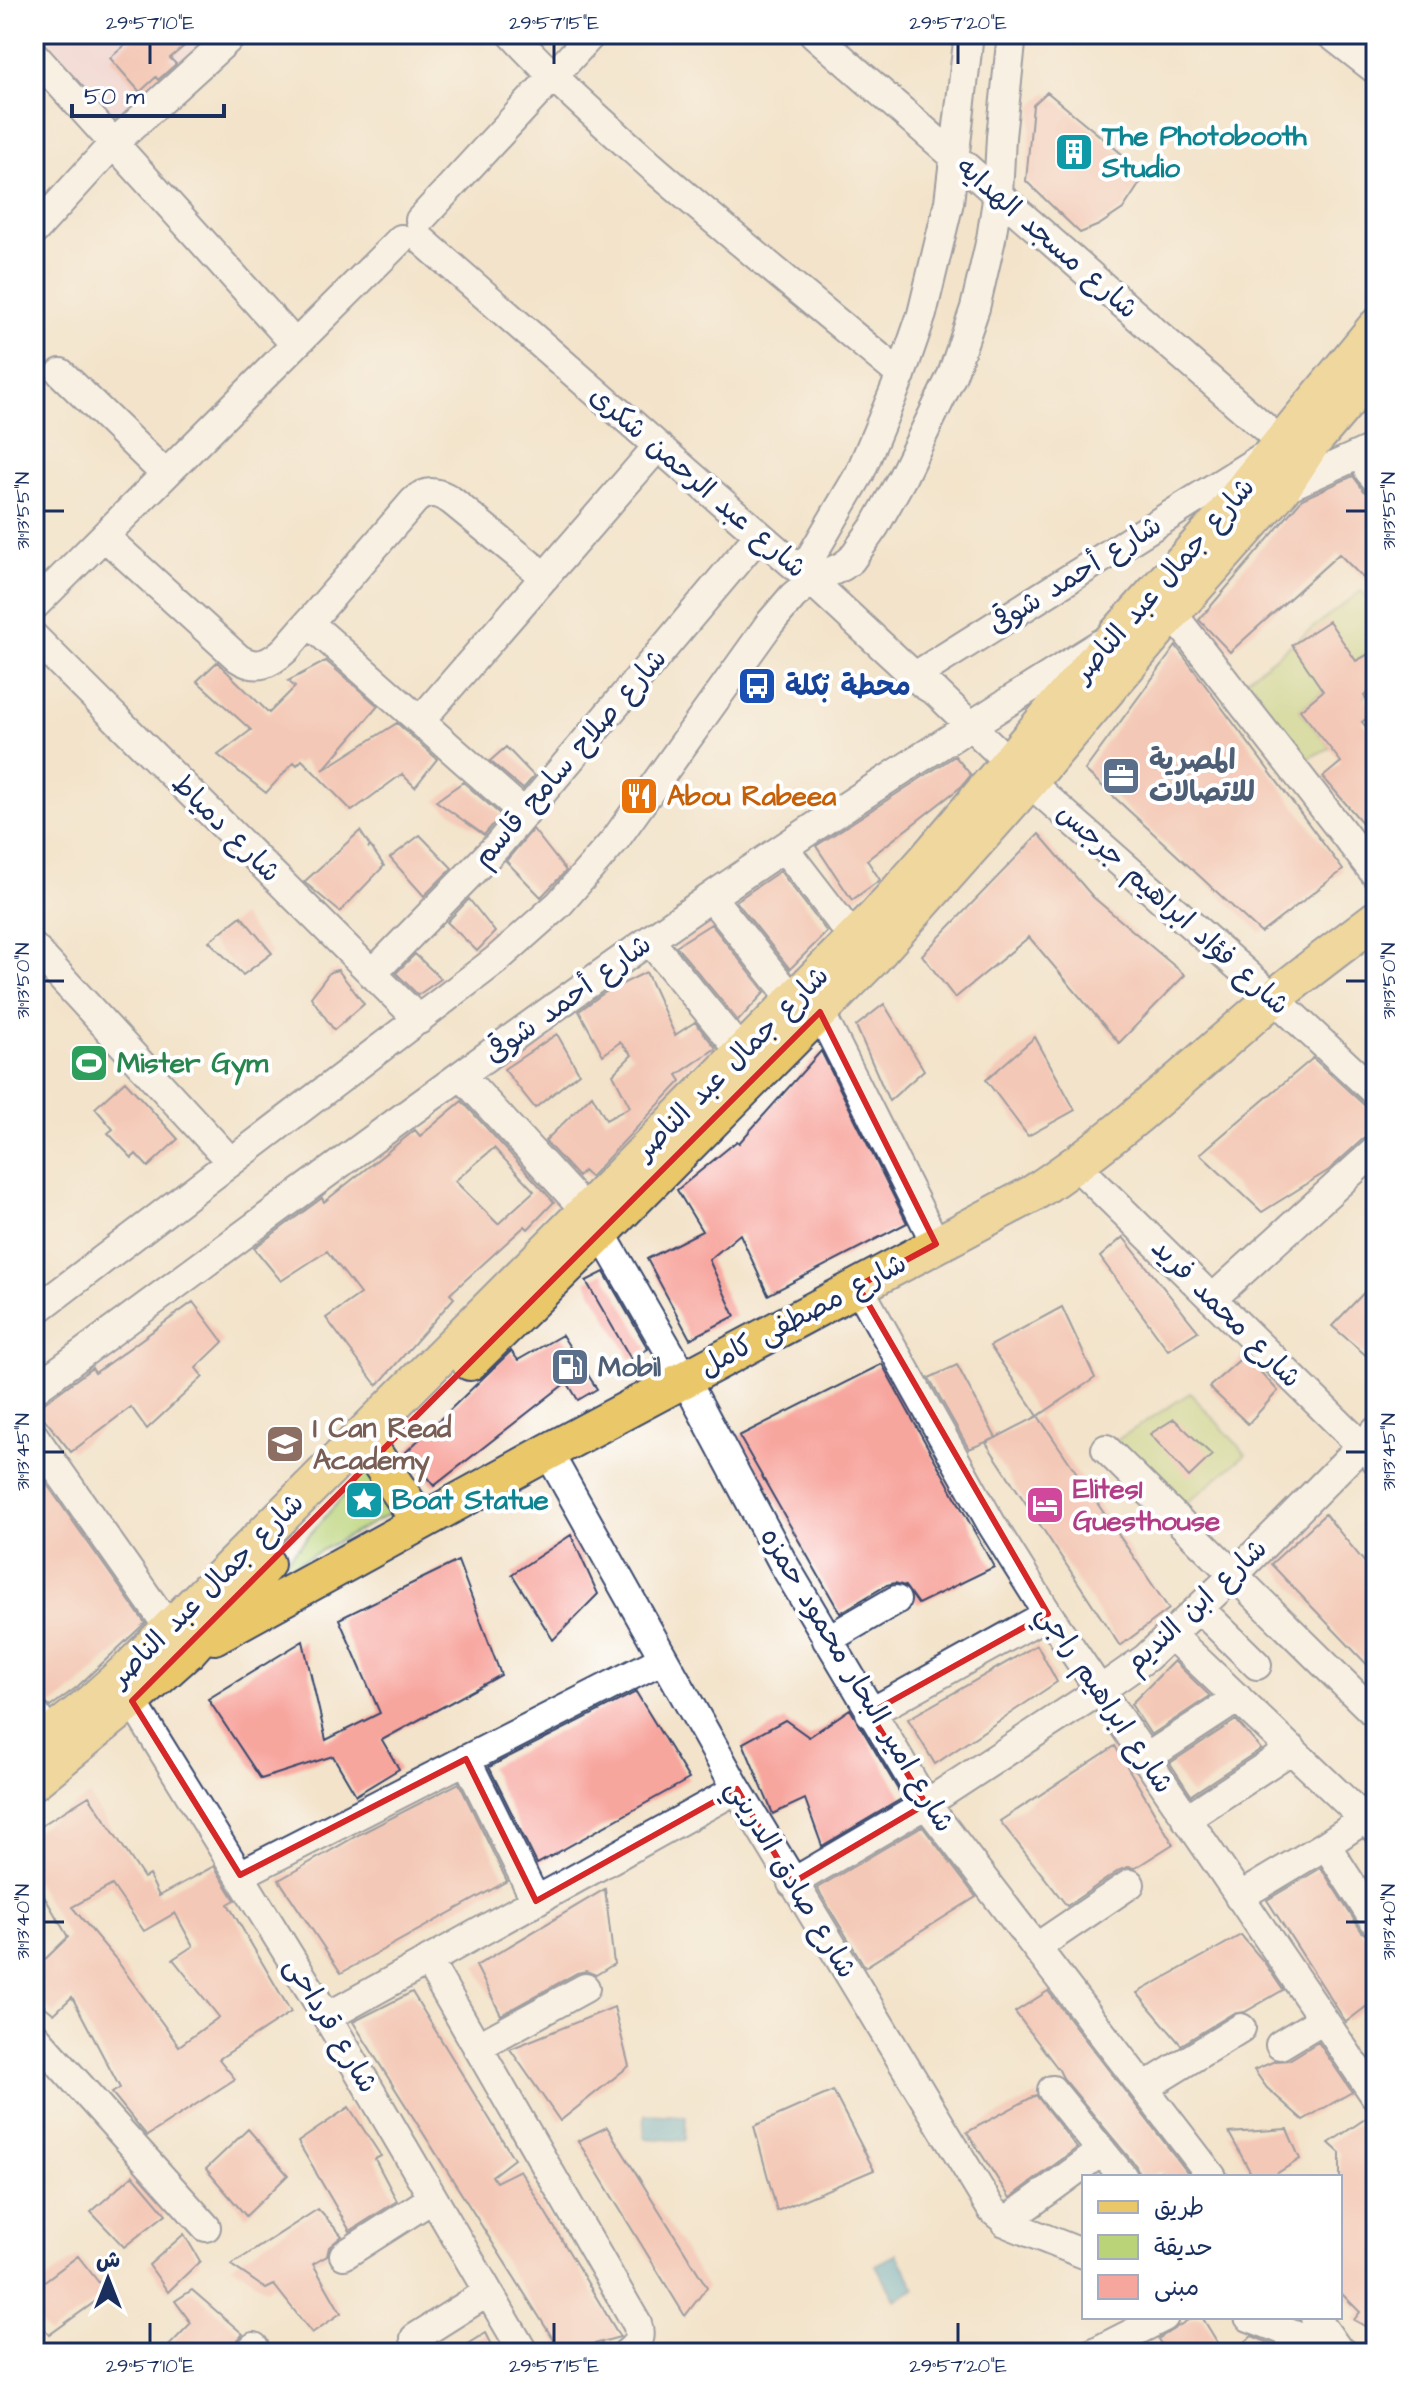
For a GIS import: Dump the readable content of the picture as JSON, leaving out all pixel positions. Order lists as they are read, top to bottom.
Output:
{
  "streets": {
    "main road": ["شارع جمال عبد الناصر", "شارع مصطفى كامل"],
    "street": [
      "شارع مسجد الهدايه",
      "شارع عبد الرحمن شكرى",
      "شارع أحمد شوقى",
      "شارع صلاح سامح قاسم",
      "شارع دمياط",
      "شارع فؤاد ابراهيم جرجس",
      "شارع محمد فريد",
      "شارع ابن النديم",
      "شارع امير البحار محمود حمزه",
      "شارع ابراهيم راجي",
      "شارع صادق الدريني",
      "شارع قرداحى"
    ]
  },
  "crossings": [
    ["شارع مسجد الهدايه", "شارع أحمد شوقى"],
    ["شارع مسجد الهدايه", "شارع جمال عبد الناصر"],
    ["شارع عبد الرحمن شكرى", "شارع أحمد شوقى"],
    ["شارع عبد الرحمن شكرى", "شارع صلاح سامح قاسم"],
    ["شارع عبد الرحمن شكرى", "شارع فؤاد ابراهيم جرجس"],
    ["شارع أحمد شوقى", "شارع جمال عبد الناصر"],
    ["شارع أحمد شوقى", "شارع فؤاد ابراهيم جرجس"],
    ["شارع أحمد شوقى", "شارع امير البحار محمود حمزه"],
    ["شارع جمال عبد الناصر", "شارع فؤاد ابراهيم جرجس"],
    ["شارع جمال عبد الناصر", "شارع مصطفى كامل"],
    ["شارع جمال عبد الناصر", "شارع امير البحار محمود حمزه"],
    ["شارع جمال عبد الناصر", "شارع قرداحى"],
    ["شارع صلاح سامح قاسم", "شارع دمياط"],
    ["شارع فؤاد ابراهيم جرجس", "شارع مصطفى كامل"],
    ["شارع محمد فريد", "شارع مصطفى كامل"],
    ["شارع محمد فريد", "شارع ابن النديم"],
    ["شارع مصطفى كامل", "شارع امير البحار محمود حمزه"],
    ["شارع مصطفى كامل", "شارع ابراهيم راجي"],
    ["شارع مصطفى كامل", "شارع صادق الدريني"],
    ["شارع ابن النديم", "شارع امير البحار محمود حمزه"],
    ["شارع ابن النديم", "شارع ابراهيم راجي"],
    ["شارع ابن النديم", "شارع صادق الدريني"]
  ],
  "places": {
    "building": ["The Photobooth Studio"],
    "bus stop": ["محطة بُكلة"],
    "office": ["المصرية للاتصالات"],
    "restaurant": ["Abou Rabeea"],
    "sports": ["Mister Gym"],
    "fuel station": ["Mobil"],
    "school or university": ["I Can Read Academy"],
    "place": ["Boat Statue"],
    "hotel": ["Elites1 Guesthouse"]
  },
  "legend": ["طريق", "حديقة", "مبنى"],
  "scale_bar": "50 m",
  "north": "top",
  "coordinates": [
    "29°57'10\"E",
    "29°57'15\"E",
    "29°57'20\"E",
    "31°13'55\"N",
    "31°13'50\"N",
    "31°13'45\"N",
    "31°13'40\"N"
  ]
}
